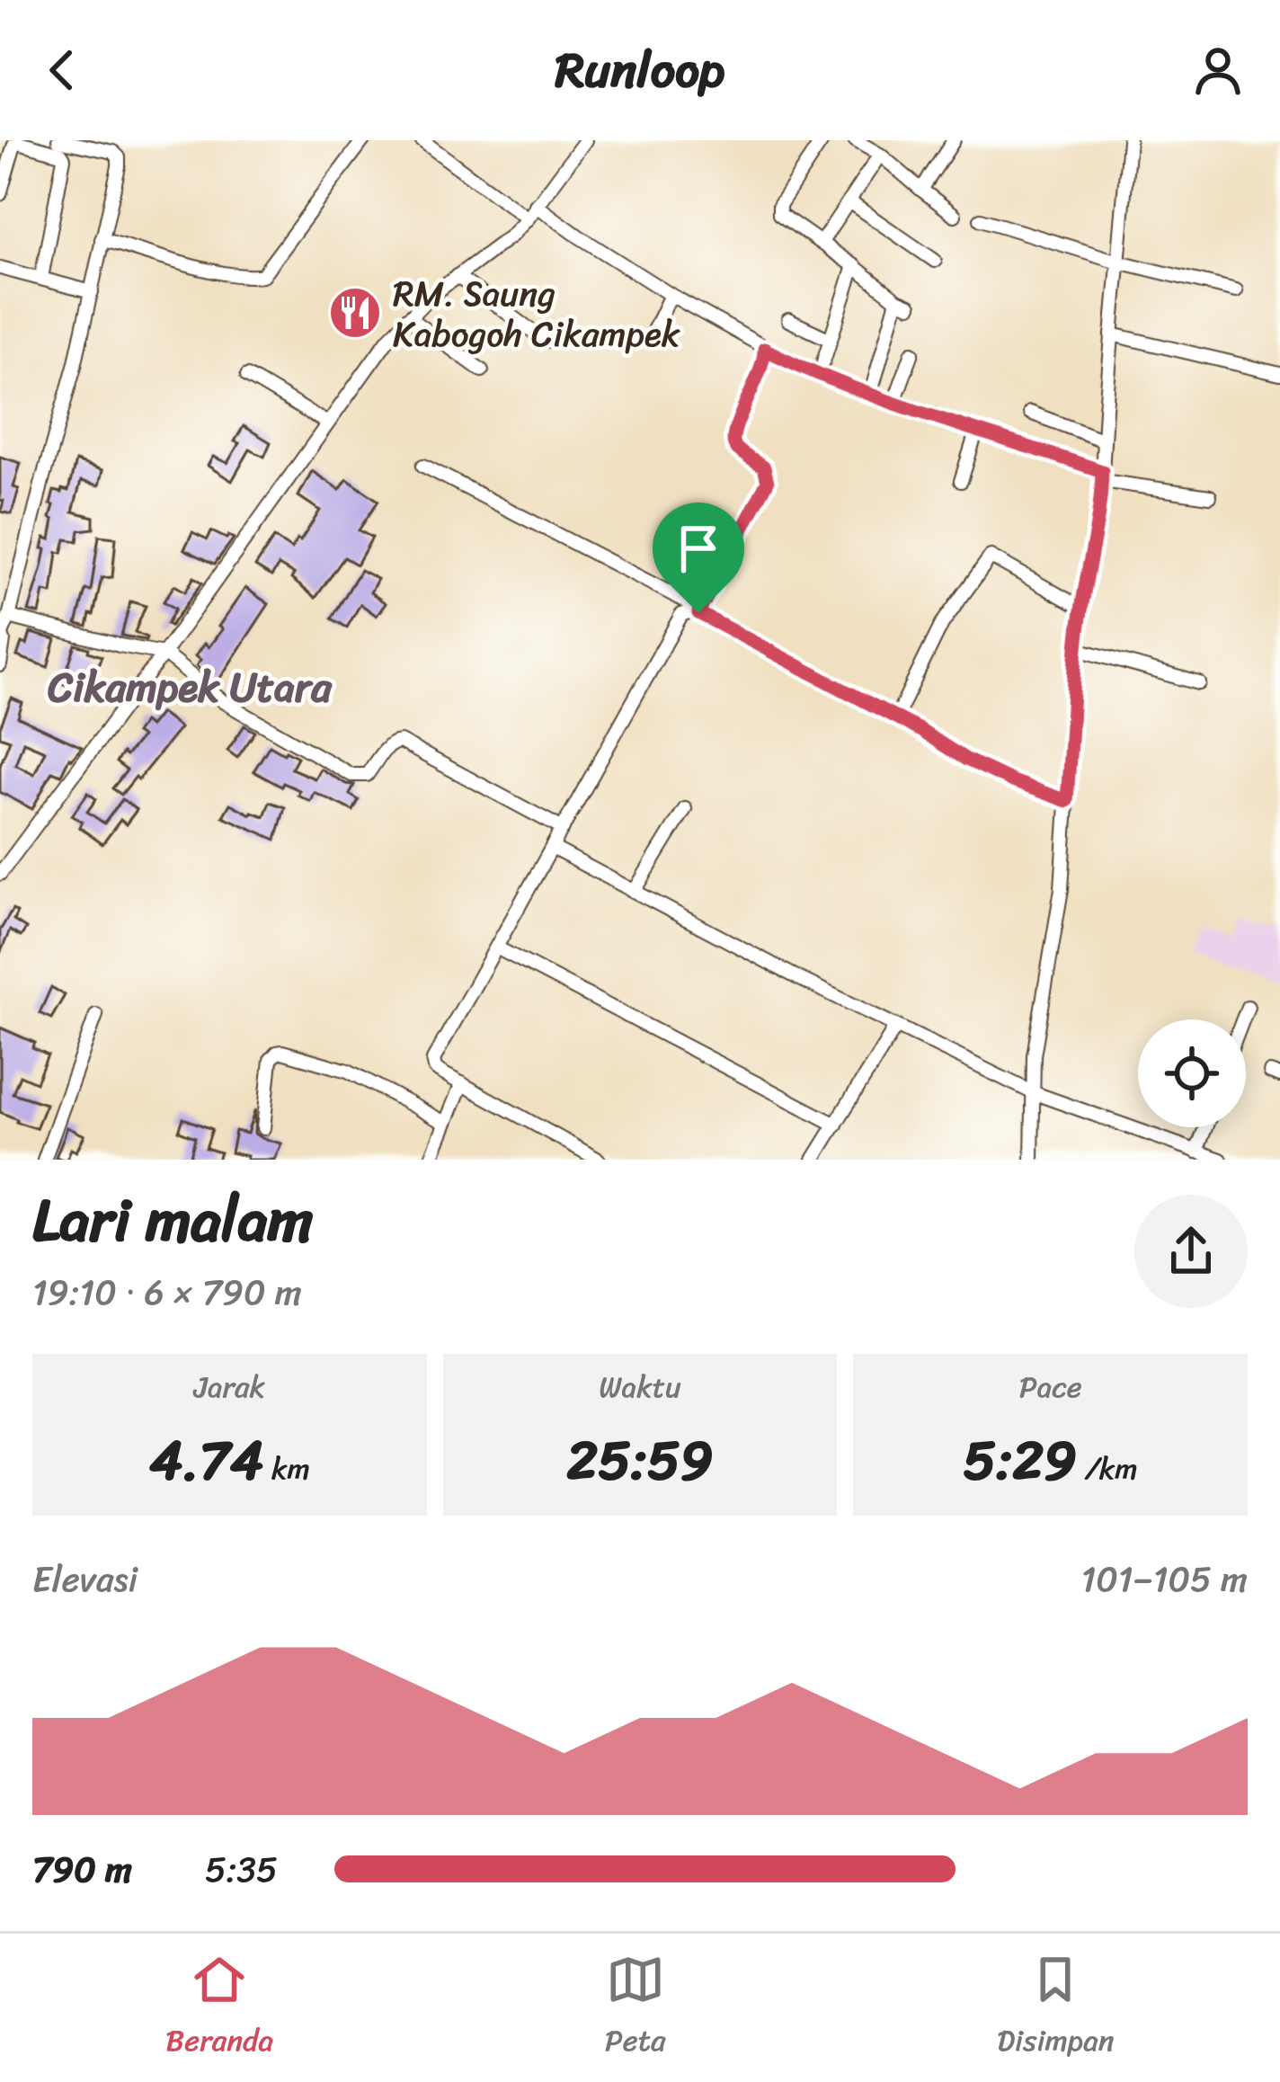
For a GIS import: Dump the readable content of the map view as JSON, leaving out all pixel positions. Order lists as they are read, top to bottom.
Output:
{
  "districts": ["Cikampek Utara"],
  "places": {
    "restaurant": ["RM. Saung Kabogoh Cikampek"]
  },
  "page": {
    "header": "Runloop",
    "heading": ["Lari malam", "19:10 · 6 × 790 m"],
    "stats": [
      ["Jarak", "4.74 km"],
      ["Waktu", "25:59"],
      ["Pace", "5:29 /km"]
    ],
    "chart": ["Elevasi", "101–105 m"],
    "list": [
      {
        "name": "790 m",
        "note": "5:35"
      }
    ],
    "tabs": ["Beranda", "Peta", "Disimpan"]
  }
}
